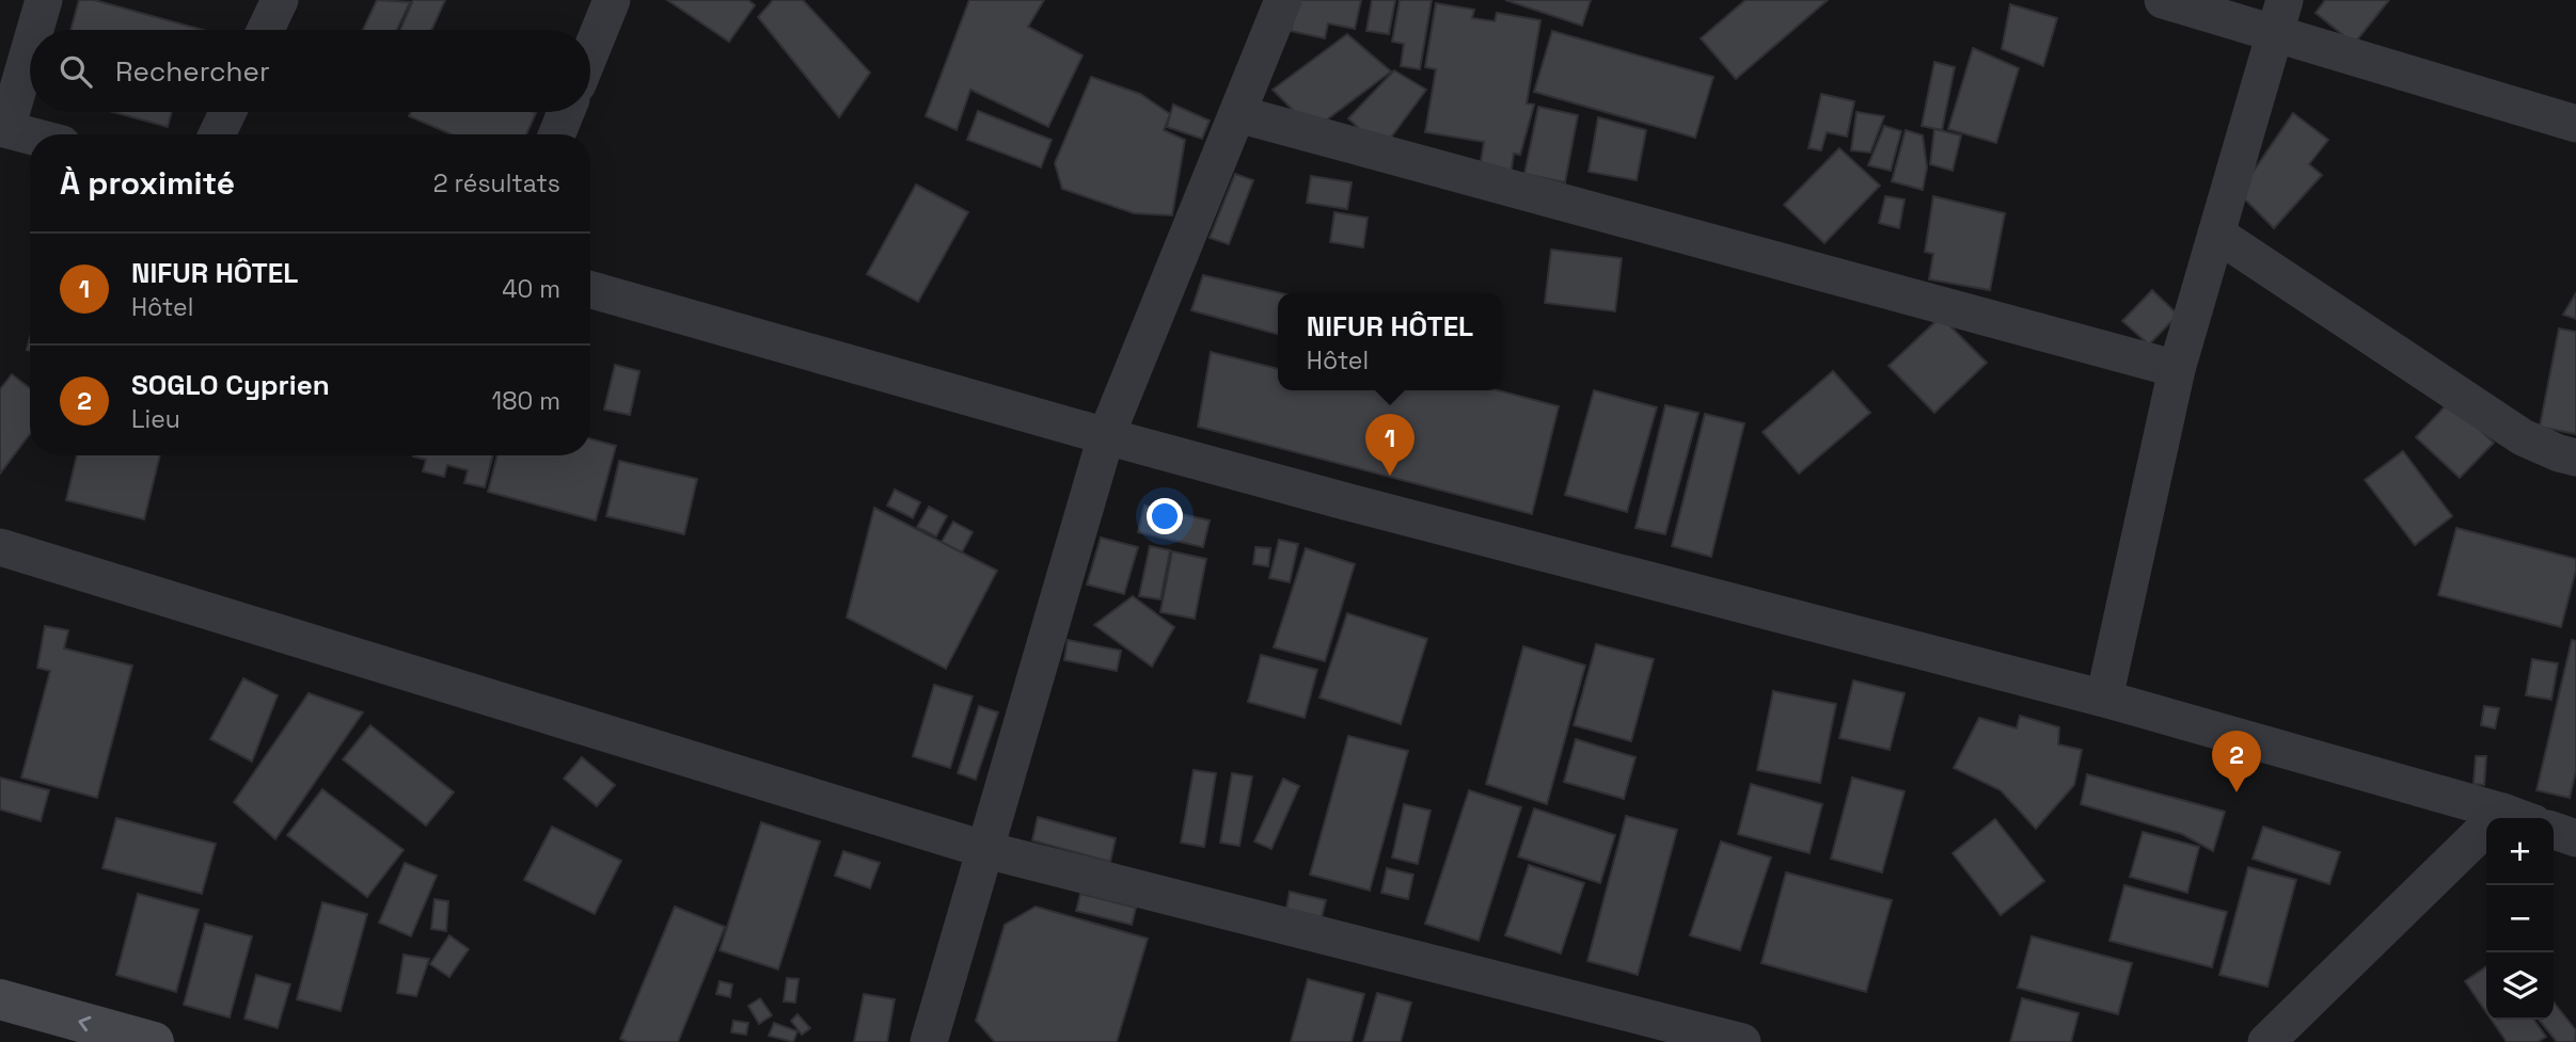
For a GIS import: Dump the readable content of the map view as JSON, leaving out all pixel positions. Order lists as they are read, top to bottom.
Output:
{
  "page": {
    "search": "Rechercher",
    "heading": ["À proximité", "2 résultats"],
    "list": [
      {
        "mark": "1",
        "name": "NIFUR HÔTEL",
        "note": "Hôtel",
        "value": "40 m"
      },
      {
        "mark": "2",
        "name": "SOGLO Cyprien",
        "note": "Lieu",
        "value": "180 m"
      }
    ],
    "popup": ["NIFUR HÔTEL", "Hôtel"],
    "pins": ["1", "2"],
    "map_buttons": ["+", "−"]
  }
}
